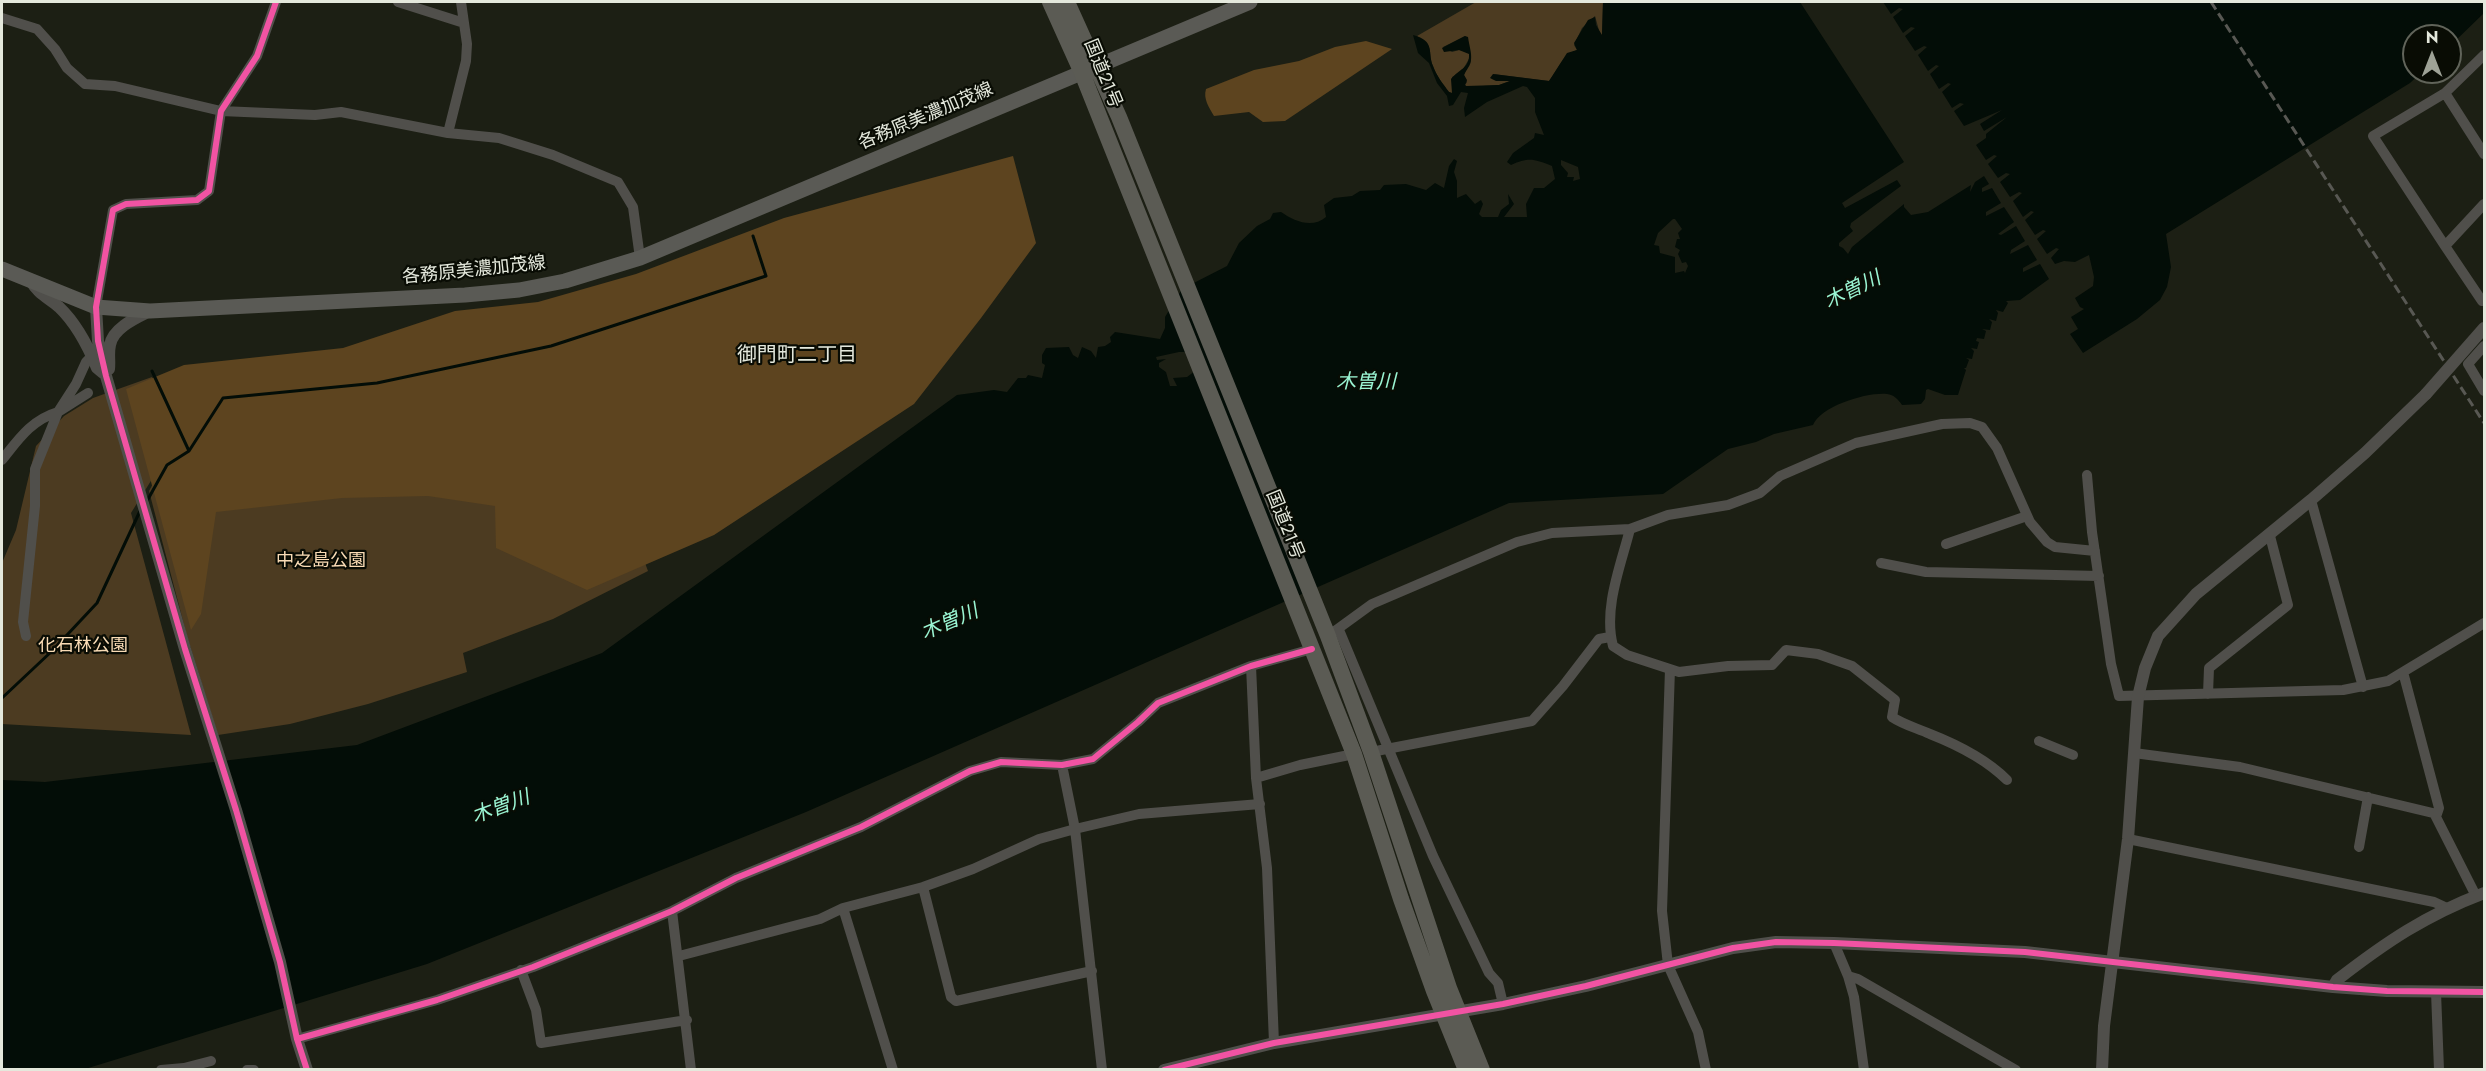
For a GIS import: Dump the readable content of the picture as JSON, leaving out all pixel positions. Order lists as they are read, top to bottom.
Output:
{
  "streets": {
    "highway": ["国道21号"],
    "main road": ["各務原美濃加茂線"]
  },
  "crossings": [
    ["国道21号", "各務原美濃加茂線"]
  ],
  "districts": ["御門町二丁目"],
  "water": ["木曽川"],
  "parks": ["中之島公園", "化石林公園"],
  "north": "top"
}
